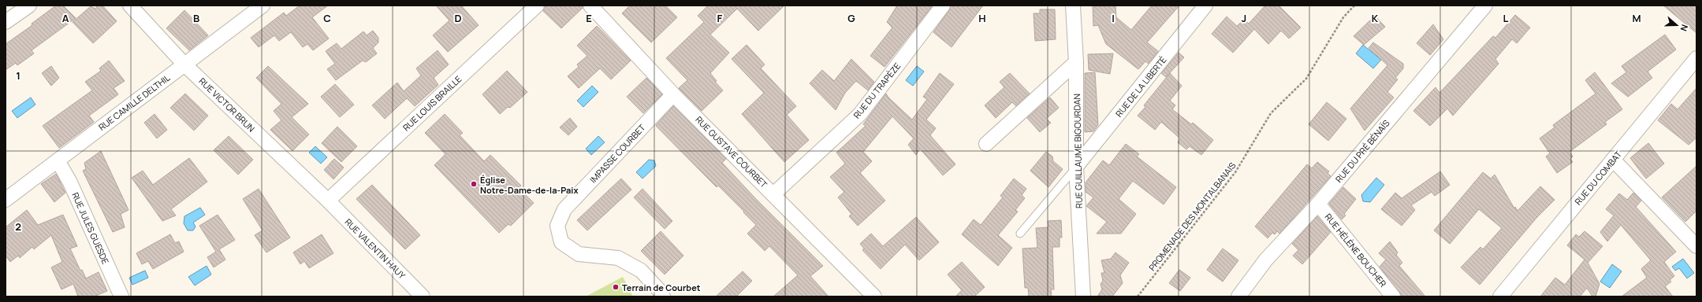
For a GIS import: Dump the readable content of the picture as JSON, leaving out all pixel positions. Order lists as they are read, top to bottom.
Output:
{
  "streets": {
    "street": [
      "RUE DE LA LIBERTÉ",
      "RUE DU TRAPÈZE",
      "RUE CAMILLE DELTHIL",
      "RUE LOUIS BRAILLE",
      "RUE VICTOR BRUN",
      "RUE GUILLAUME BIGOURDAN",
      "RUE DU PRÉ BÉNAÏS",
      "RUE GUSTAVE COURBET",
      "IMPASSE COURBET",
      "RUE DU COMBAT",
      "RUE JULES GUESDE",
      "RUE VALENTIN HAUY",
      "RUE HÉLÈNE BOUCHER"
    ],
    "path": ["PROMENADE DES MONTALBANAIS"]
  },
  "crossings": [
    ["RUE DE LA LIBERTÉ", "RUE GUILLAUME BIGOURDAN"],
    ["RUE DU TRAPÈZE", "RUE GUSTAVE COURBET"],
    ["RUE CAMILLE DELTHIL", "RUE VICTOR BRUN"],
    ["RUE CAMILLE DELTHIL", "RUE JULES GUESDE"],
    ["RUE LOUIS BRAILLE", "RUE VICTOR BRUN"],
    ["RUE LOUIS BRAILLE", "RUE VALENTIN HAUY"],
    ["RUE VICTOR BRUN", "RUE VALENTIN HAUY"],
    ["RUE DU PRÉ BÉNAÏS", "RUE HÉLÈNE BOUCHER"],
    ["RUE GUSTAVE COURBET", "IMPASSE COURBET"]
  ],
  "places": ["Église Notre-Dame-de-la-Paix", "Terrain de Courbet"],
  "north": "right",
  "grid": {
    "columns": [
      "A",
      "B",
      "C",
      "D",
      "E",
      "F",
      "G",
      "H",
      "I",
      "J",
      "K",
      "L",
      "M"
    ],
    "rows": ["1", "2"]
  }
}
